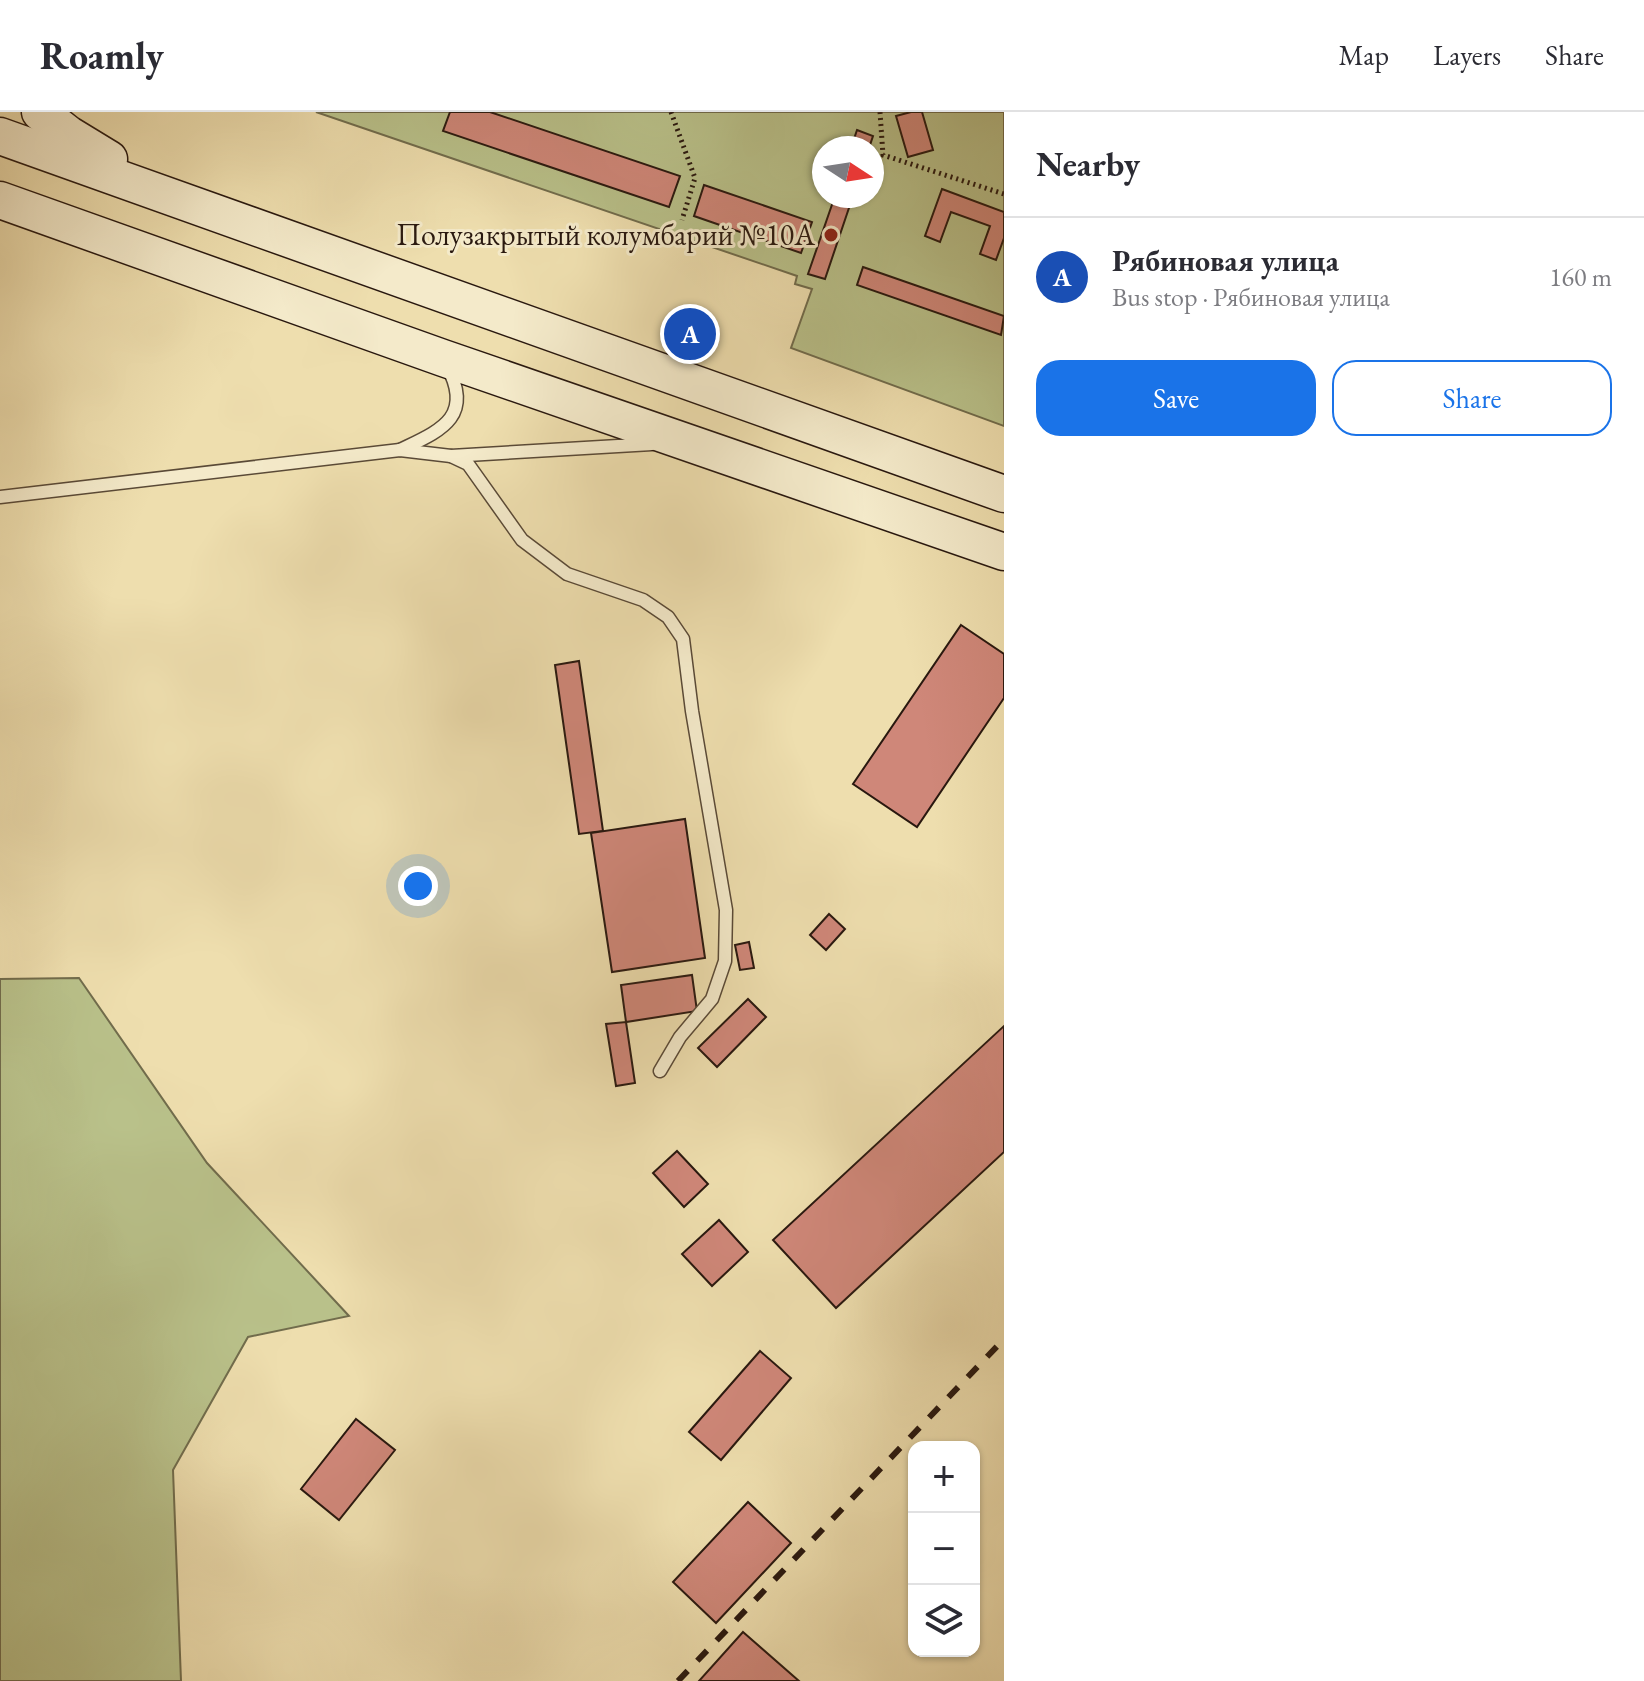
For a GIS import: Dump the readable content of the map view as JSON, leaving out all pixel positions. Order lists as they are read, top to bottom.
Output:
{
  "places": ["Полузакрытый колумбарий №10А"],
  "north": "right",
  "page": {
    "header": "Roamly",
    "nav": ["Map", "Layers", "Share"],
    "heading": "Nearby",
    "list": [
      {
        "mark": "A",
        "name": "Рябиновая улица",
        "note": "Bus stop · Рябиновая улица",
        "value": "160 m"
      }
    ],
    "pins": "A",
    "buttons": ["Save", "Share"],
    "map_buttons": ["+", "−"]
  }
}
